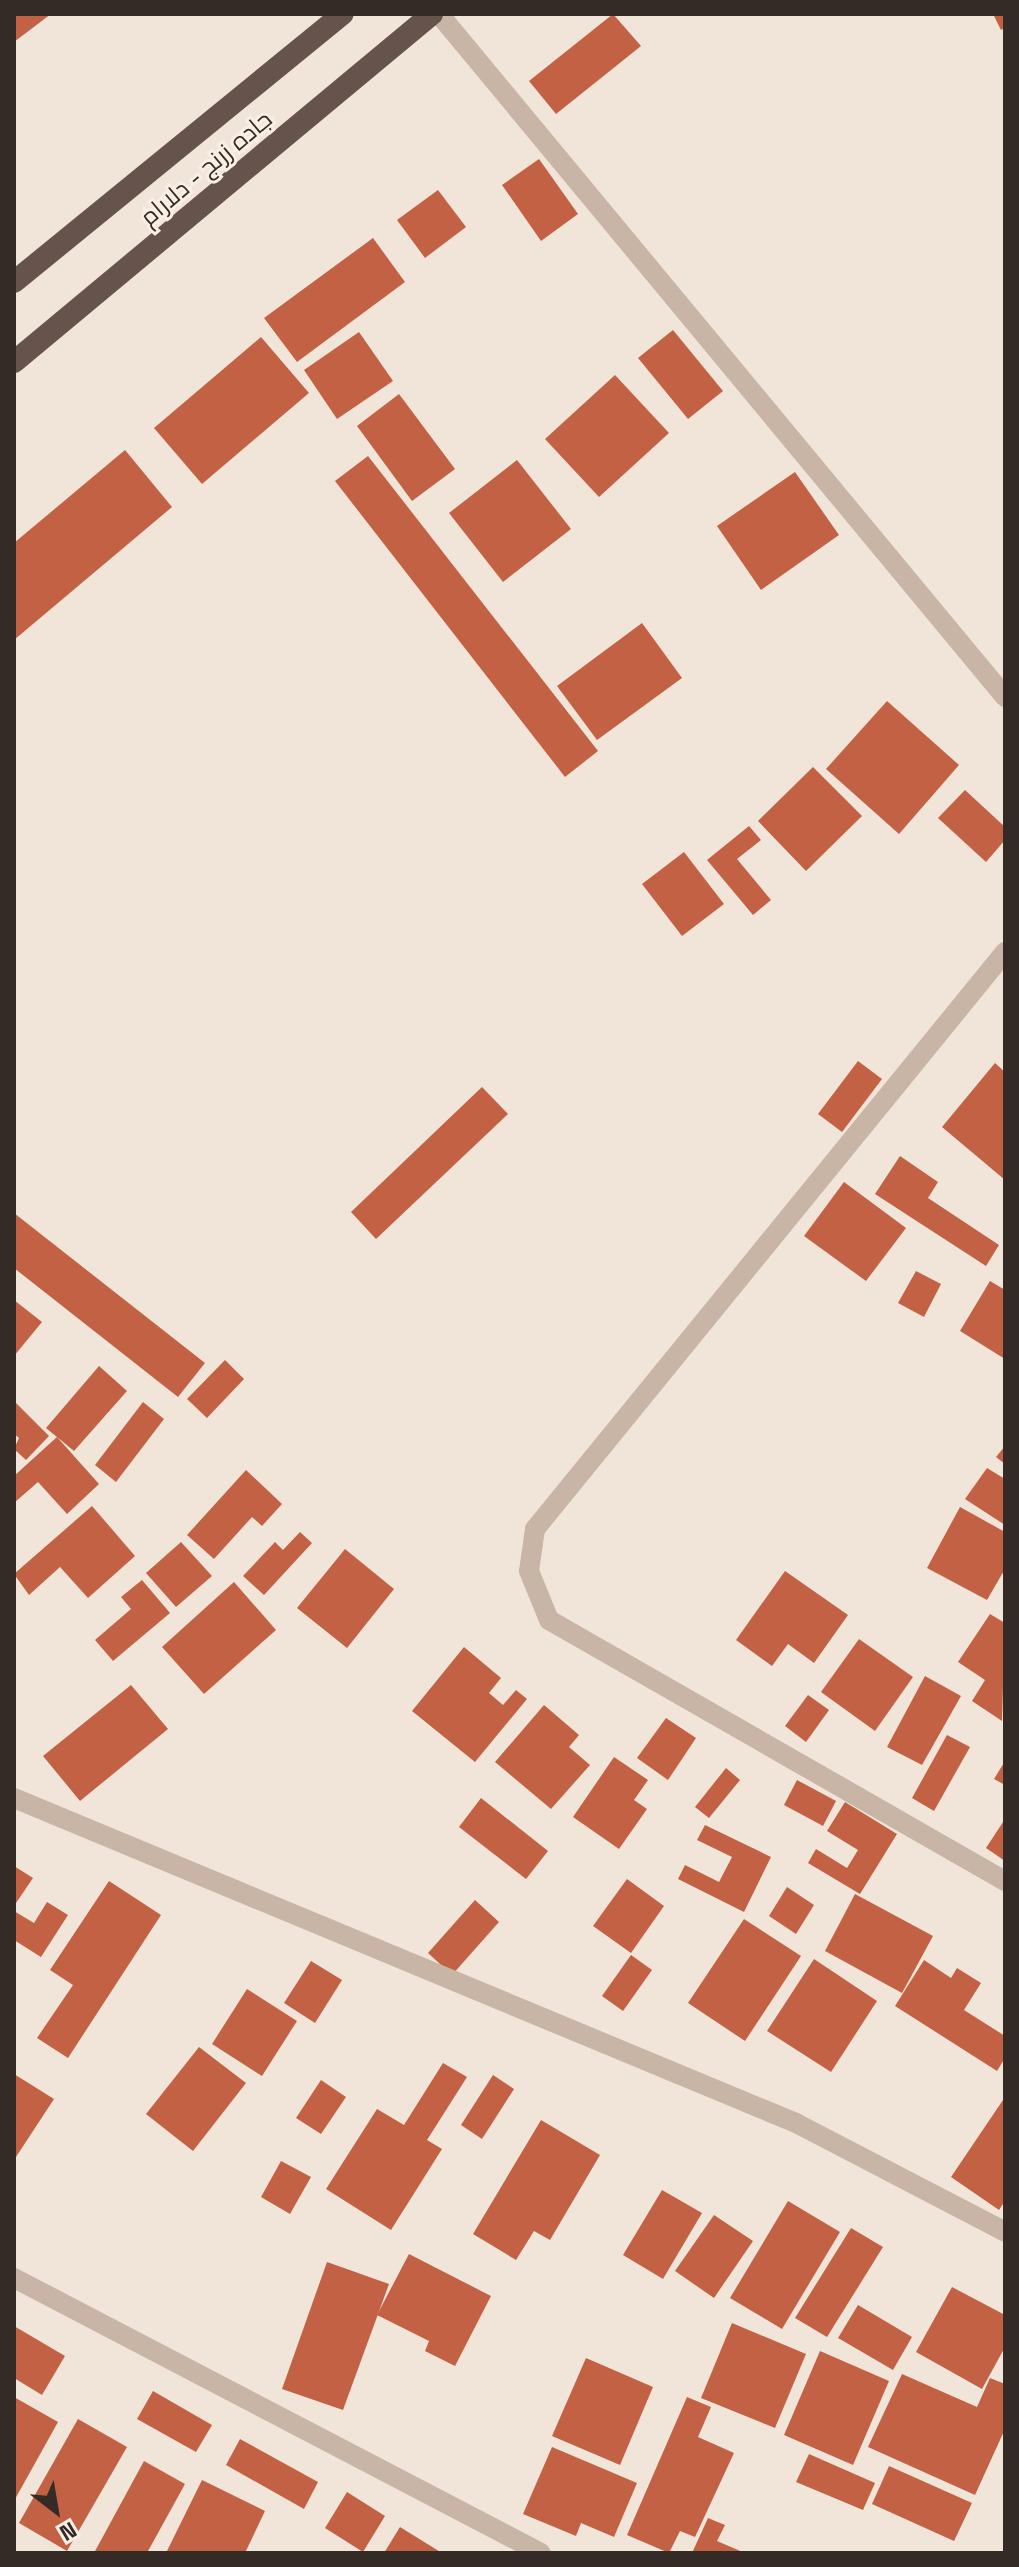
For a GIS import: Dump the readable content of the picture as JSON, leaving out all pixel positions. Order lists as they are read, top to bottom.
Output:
{
  "streets": {
    "highway": ["جاده زرنج - دلارام"]
  },
  "north": "bottom right"
}
